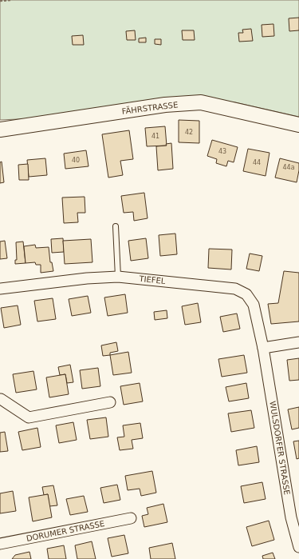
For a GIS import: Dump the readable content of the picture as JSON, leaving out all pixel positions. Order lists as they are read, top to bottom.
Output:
{
  "streets": {
    "street": [
      "FÄHRSTRASSE",
      "TIEFEL",
      "WULSDORFER STRASSE",
      "DORUMER STRASSE"
    ]
  },
  "crossings": [
    ["TIEFEL", "WULSDORFER STRASSE"]
  ],
  "house_numbers": [
    "42",
    "41",
    "43",
    "40",
    "44",
    "44a"
  ]
}
